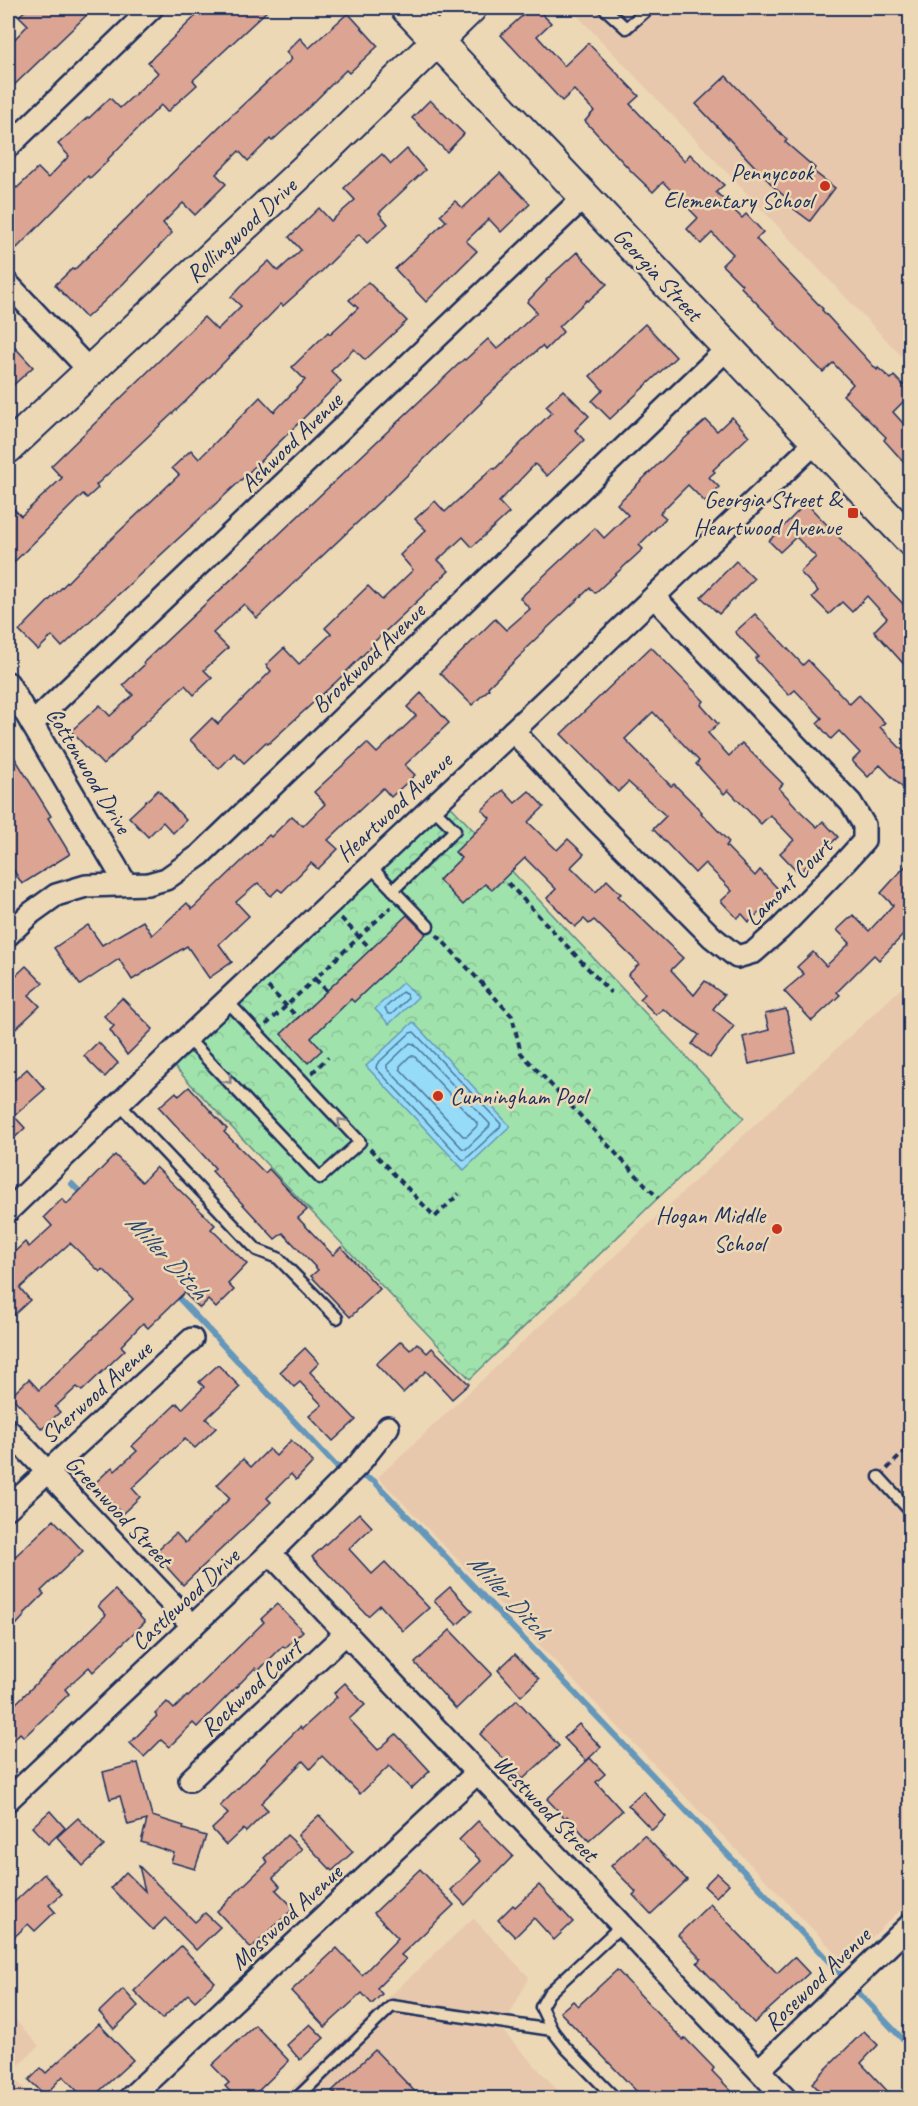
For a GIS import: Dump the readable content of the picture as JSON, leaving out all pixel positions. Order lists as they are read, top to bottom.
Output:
{
  "streets": {
    "main road": ["Rollingwood Drive", "Georgia Street"],
    "street": [
      "Ashwood Avenue",
      "Brookwood Avenue",
      "Cottonwood Drive",
      "Heartwood Avenue",
      "Lamont Court",
      "Sherwood Avenue",
      "Greenwood Street",
      "Castlewood Drive",
      "Rockwood Court",
      "Westwood Street",
      "Mosswood Avenue",
      "Rosewood Avenue"
    ]
  },
  "crossings": [
    ["Rollingwood Drive", "Georgia Street"],
    ["Georgia Street", "Ashwood Avenue"],
    ["Georgia Street", "Brookwood Avenue"],
    ["Georgia Street", "Heartwood Avenue"],
    ["Ashwood Avenue", "Cottonwood Drive"],
    ["Brookwood Avenue", "Cottonwood Drive"],
    ["Heartwood Avenue", "Lamont Court"],
    ["Sherwood Avenue", "Greenwood Street"],
    ["Greenwood Street", "Castlewood Drive"],
    ["Castlewood Drive", "Westwood Street"],
    ["Rockwood Court", "Westwood Street"],
    ["Westwood Street", "Mosswood Avenue"],
    ["Westwood Street", "Rosewood Avenue"]
  ],
  "water": ["Miller Ditch"],
  "places": {
    "other": ["Pennycook Elementary School", "Cunningham Pool", "Hogan Middle School"],
    "transit": ["Georgia Street & Heartwood Avenue"]
  }
}
